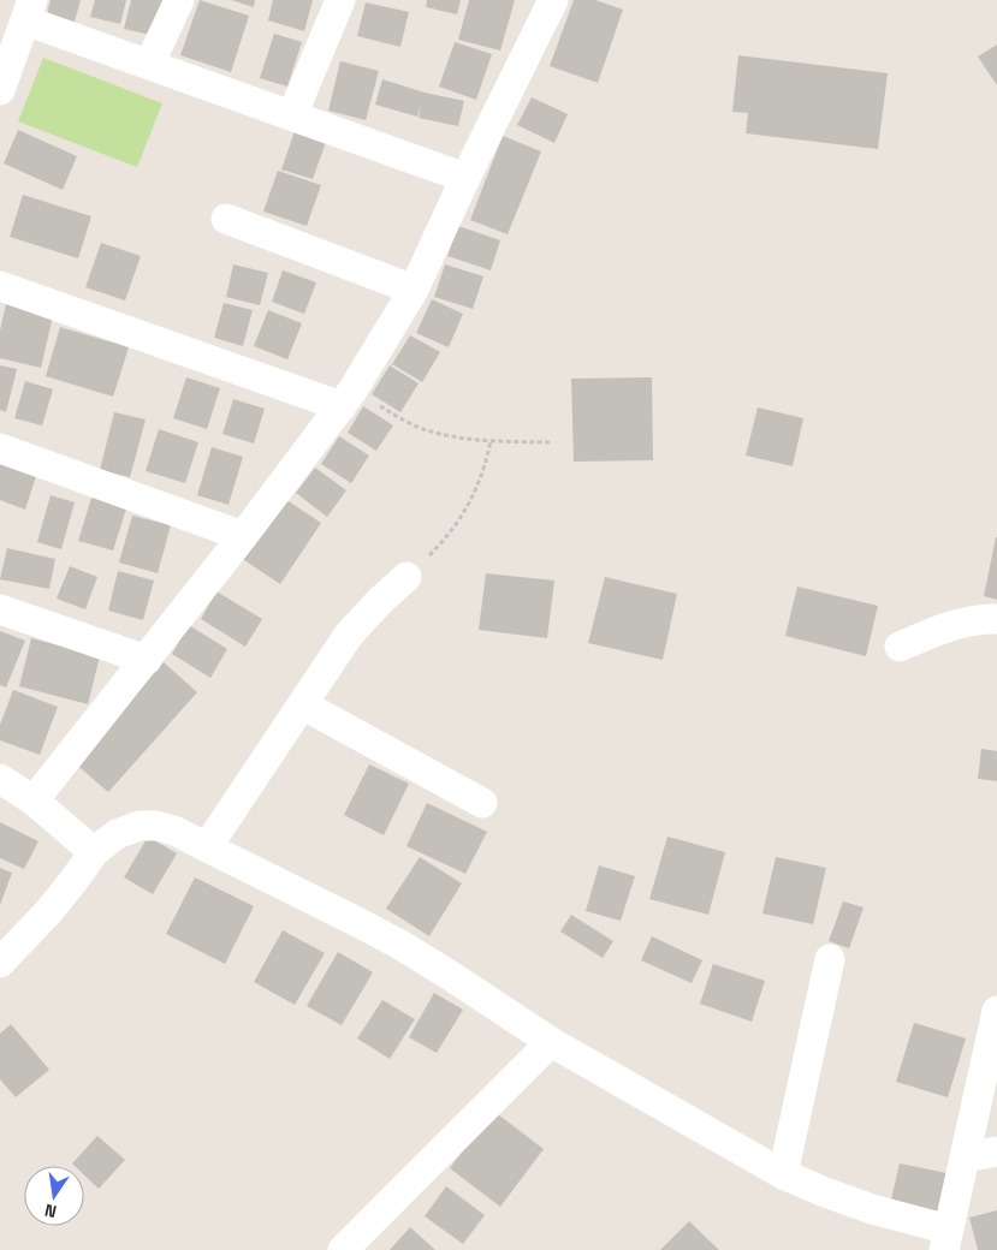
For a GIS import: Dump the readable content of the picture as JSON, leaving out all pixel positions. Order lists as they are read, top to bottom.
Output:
{
  "north": "bottom"
}
